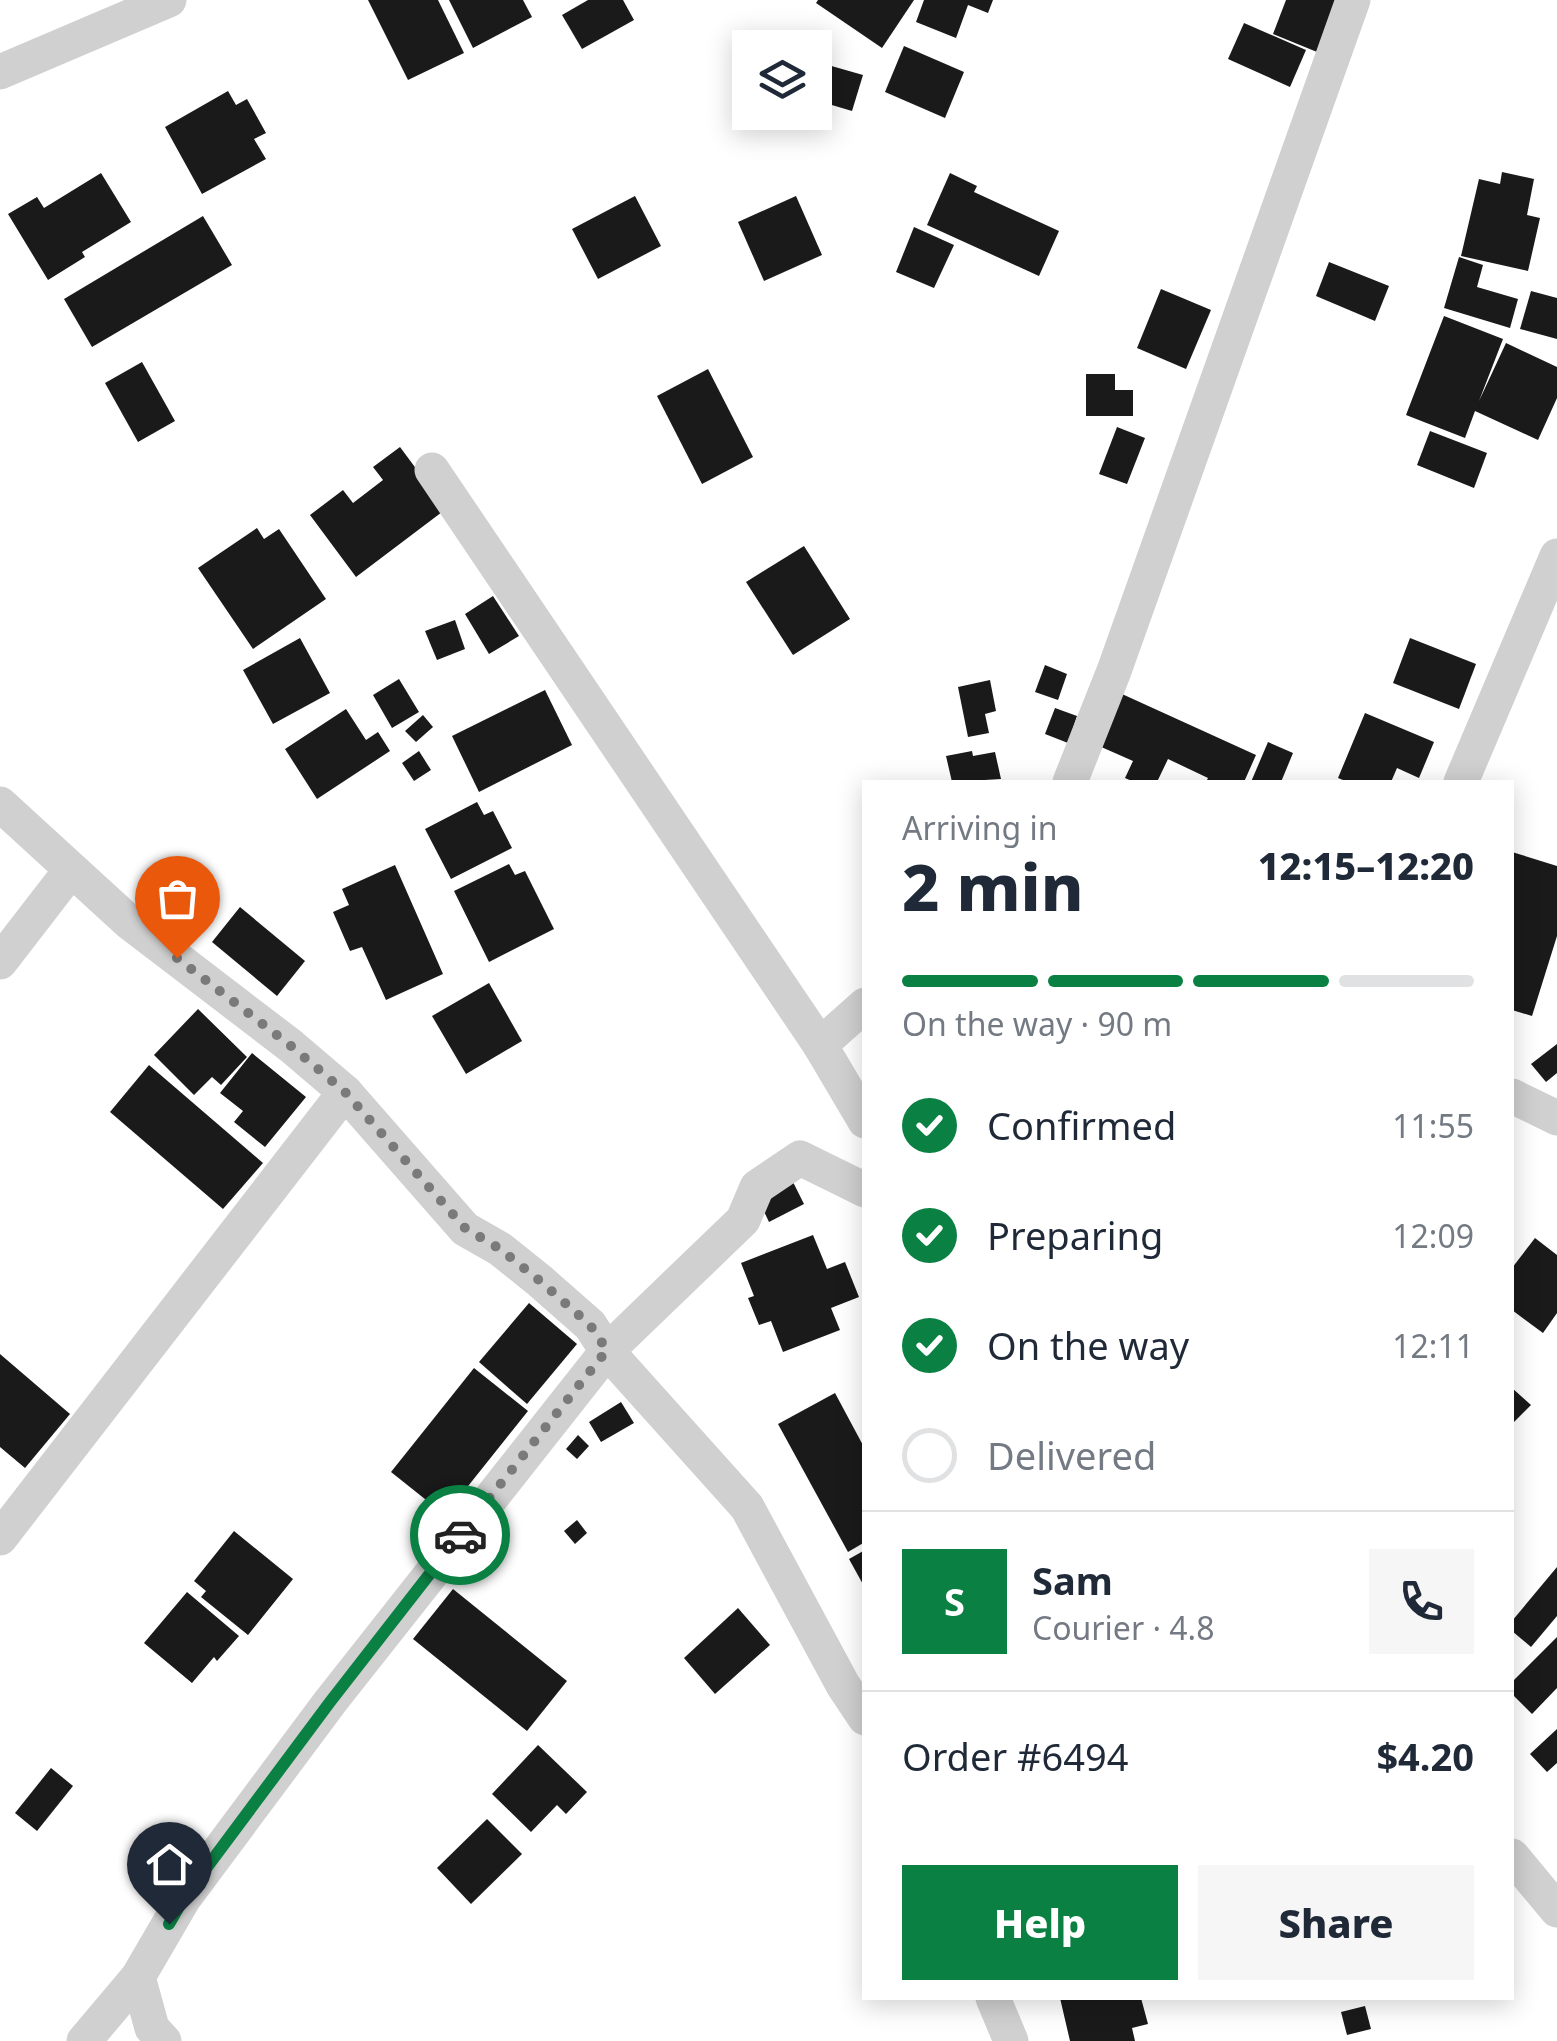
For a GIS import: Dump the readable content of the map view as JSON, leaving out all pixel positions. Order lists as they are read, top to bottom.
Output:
{
  "page": {
    "heading": ["2 min", "Arriving in", "12:15–12:20"],
    "panel": [
      "Sam",
      "Courier · 4.8",
      "Order #6494",
      "$4.20"
    ],
    "bar": "On the way · 90 m",
    "list": [
      ["Confirmed", "11:55"],
      ["Preparing", "12:09"],
      ["On the way", "12:11"],
      "Delivered"
    ],
    "round": "S",
    "buttons": ["Help", "Share"]
  }
}
